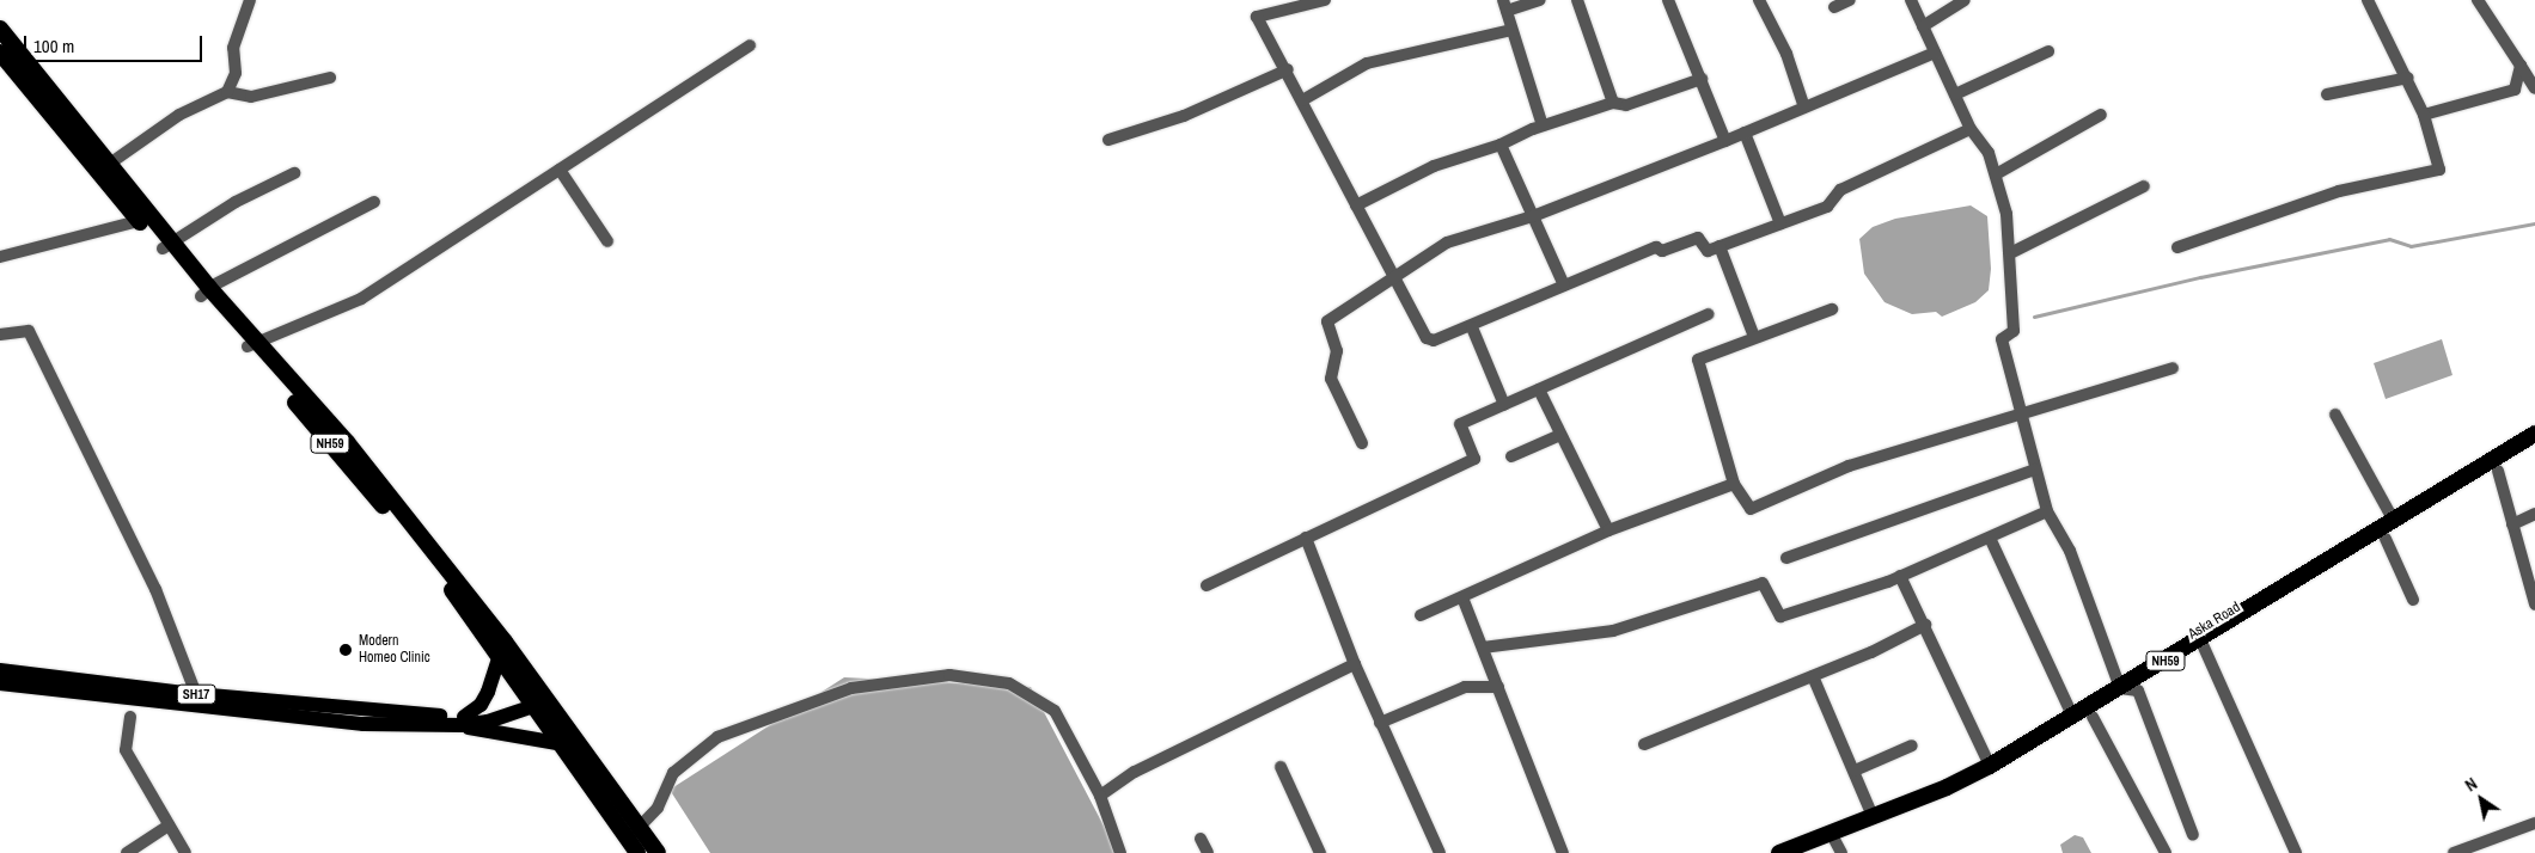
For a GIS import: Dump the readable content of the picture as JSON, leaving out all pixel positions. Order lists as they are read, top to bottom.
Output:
{
  "streets": {
    "highway": ["NH59", "Aska Road"],
    "main road": ["SH17"]
  },
  "crossings": [
    ["NH59", "Aska Road"]
  ],
  "places": ["Modern Homeo Clinic"],
  "scale_bar": "100 m",
  "north": "top left"
}
